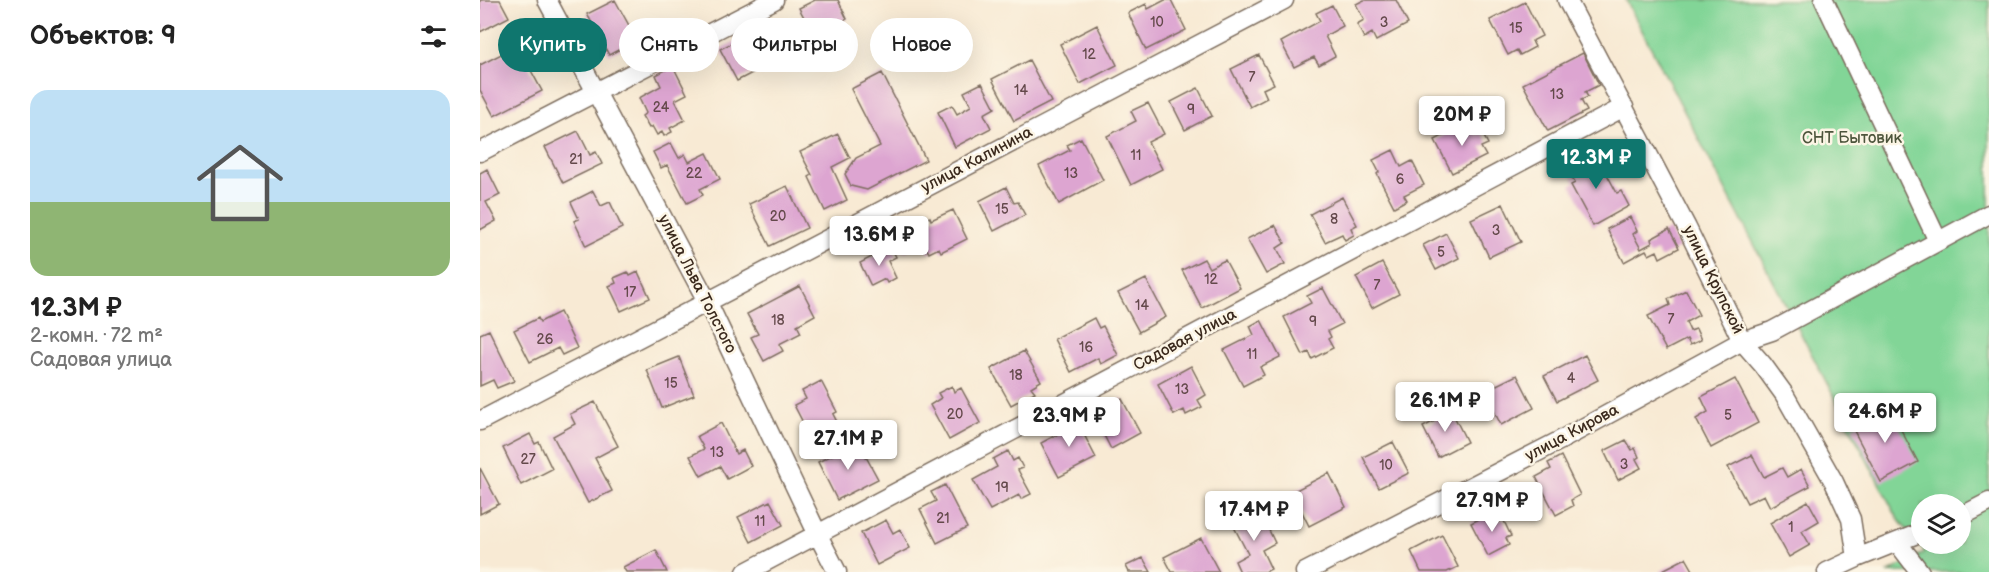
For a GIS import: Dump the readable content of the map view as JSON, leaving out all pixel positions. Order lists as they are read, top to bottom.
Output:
{
  "streets": {
    "street": [
      "улица Калинина",
      "улица Крупской",
      "улица Льва Толстого",
      "Садовая улица",
      "улица Кирова"
    ]
  },
  "crossings": [
    ["улица Калинина", "улица Льва Толстого"],
    ["улица Крупской", "Садовая улица"],
    ["улица Крупской", "улица Кирова"],
    ["улица Льва Толстого", "Садовая улица"]
  ],
  "parks": ["СНТ Бытовик"],
  "house_numbers": [
    "10",
    "3",
    "15",
    "12",
    "7",
    "14",
    "13",
    "24",
    "9",
    "11",
    "21",
    "22",
    "13",
    "6",
    "15",
    "20",
    "8",
    "3",
    "5",
    "12",
    "7",
    "17",
    "14",
    "7",
    "18",
    "9",
    "26",
    "16",
    "11",
    "18",
    "4",
    "15",
    "13",
    "20",
    "5",
    "13",
    "27",
    "3",
    "10",
    "19",
    "21",
    "11",
    "1"
  ],
  "page": {
    "heading": "Объектов: 9",
    "chip": [
      "Купить",
      "Снять",
      "Фильтры",
      "Новое"
    ],
    "list": [
      {
        "name": "12.3M ₽",
        "note": "2-комн. · 72 m² · Садовая улица"
      }
    ],
    "price": [
      "20M ₽",
      "12.3M ₽",
      "13.6M ₽",
      "26.1M ₽",
      "24.6M ₽",
      "23.9M ₽",
      "27.1M ₽",
      "27.9M ₽",
      "17.4M ₽"
    ]
  }
}
